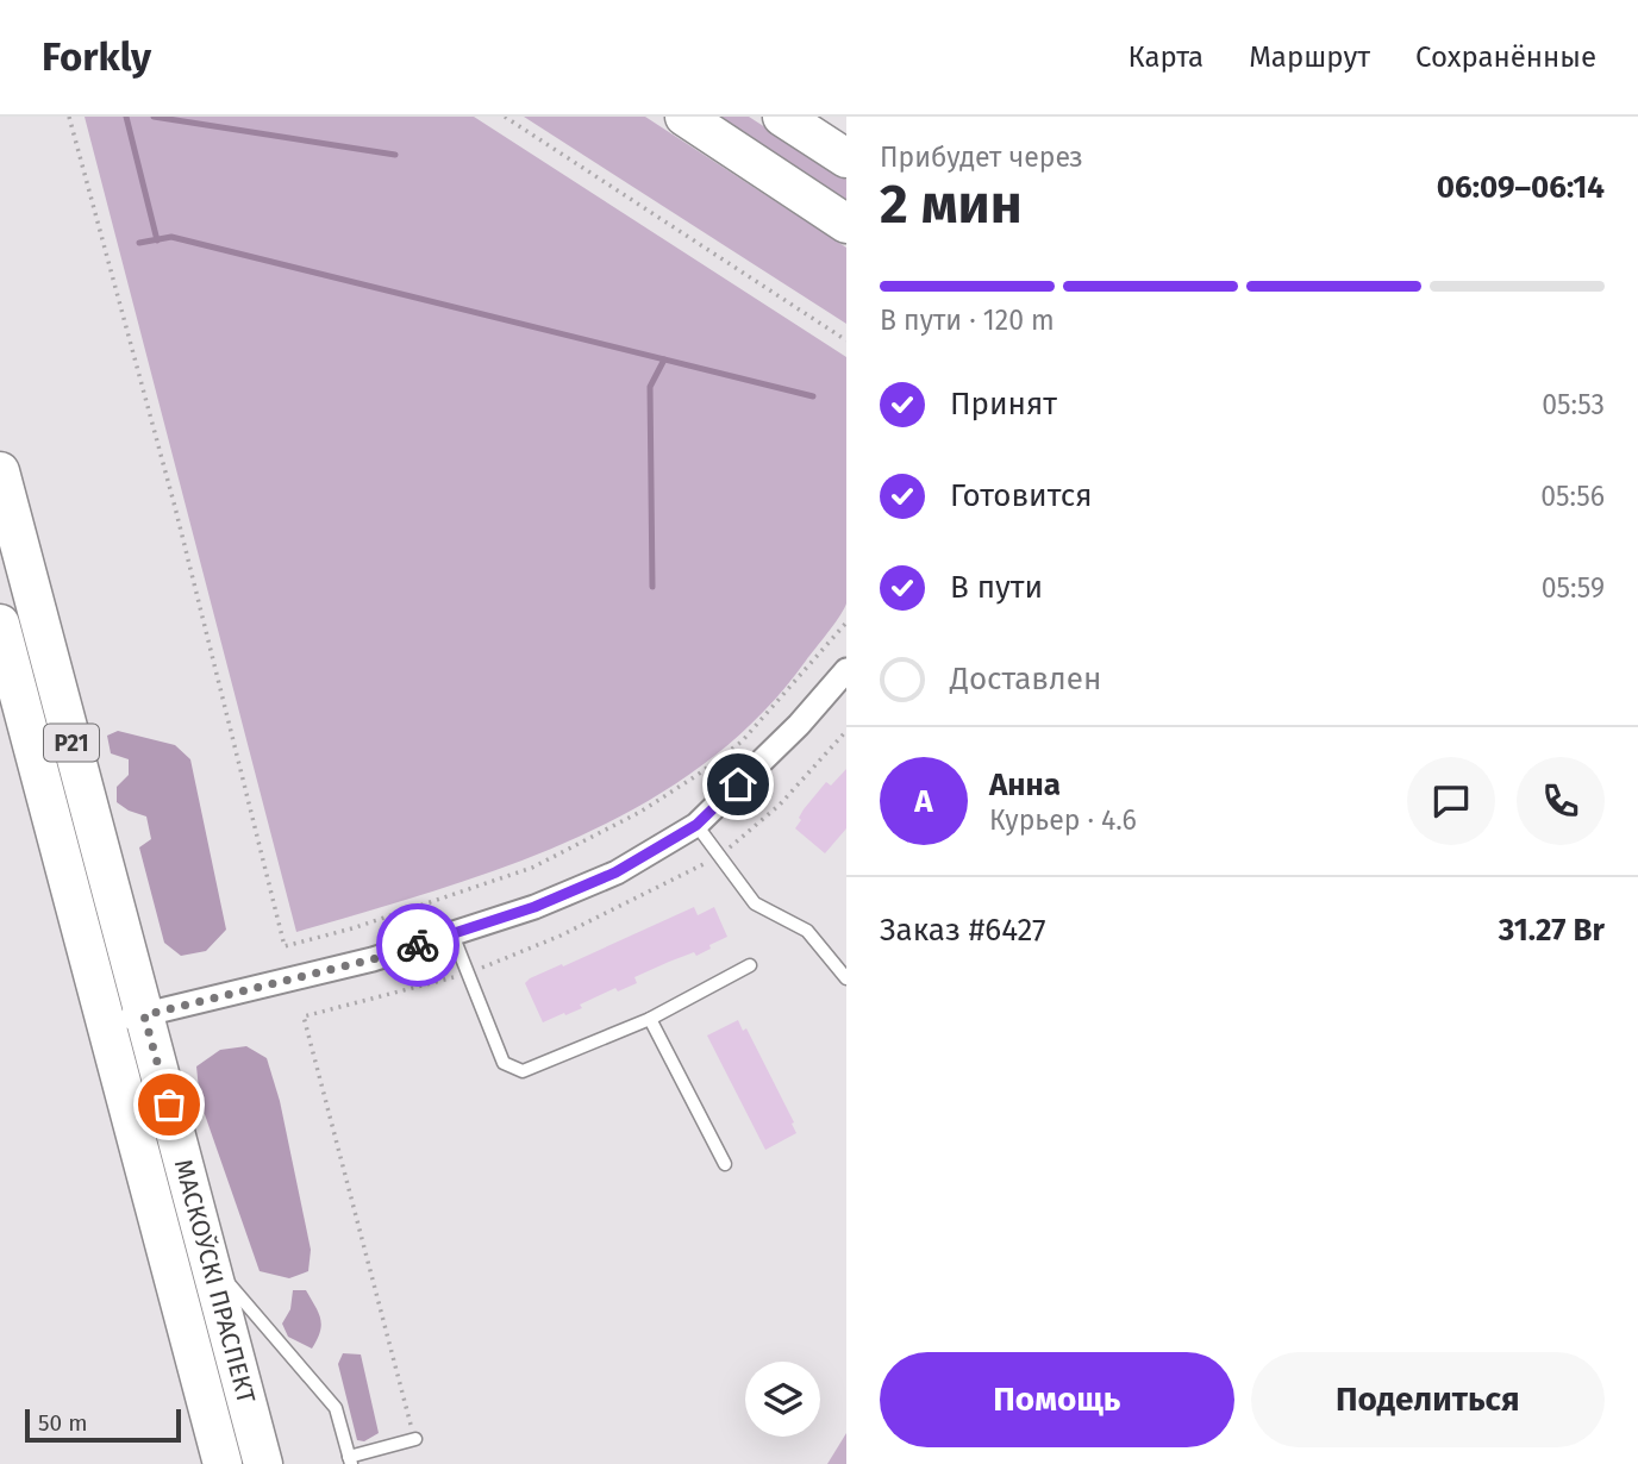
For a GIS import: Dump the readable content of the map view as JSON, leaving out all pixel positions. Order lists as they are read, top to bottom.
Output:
{
  "streets": {
    "main road": ["Р21", "МАСКОЎСКІ ПРАСПЕКТ"]
  },
  "scale_bar": "50 m",
  "page": {
    "header": "Forkly",
    "nav": ["Карта", "Маршрут", "Сохранённые"],
    "heading": ["2 мин", "Прибудет через", "06:09–06:14"],
    "panel": [
      "Анна",
      "Курьер · 4.6",
      "Заказ #6427",
      "31.27 Br"
    ],
    "bar": "В пути · 120 m",
    "list": [
      ["Принят", "05:53"],
      ["Готовится", "05:56"],
      ["В пути", "05:59"],
      "Доставлен"
    ],
    "round": "А",
    "buttons": ["Помощь", "Поделиться"],
    "scale": "50 m"
  }
}
